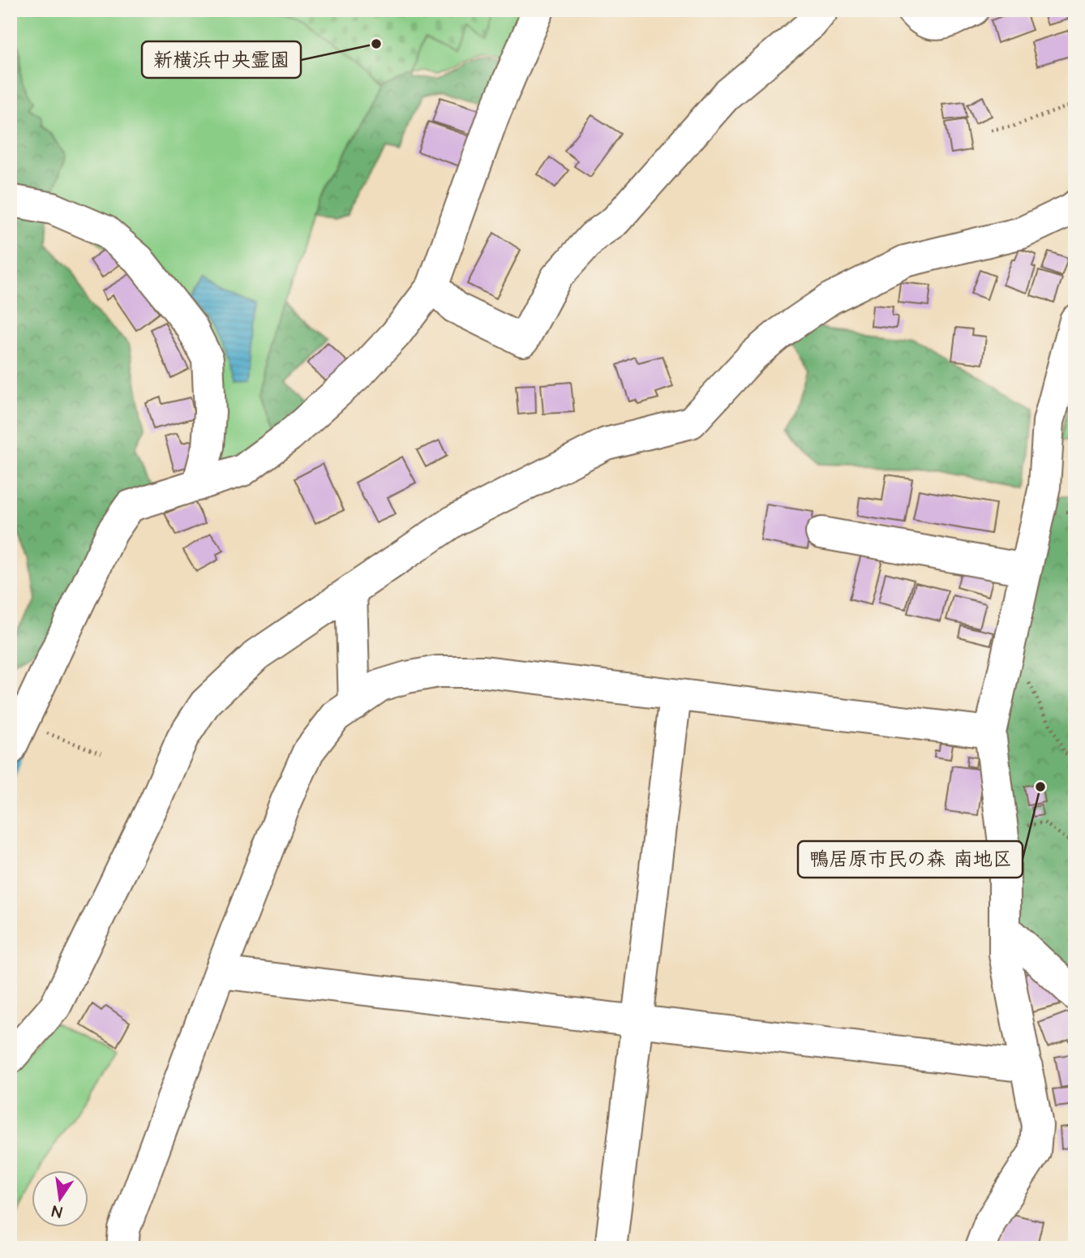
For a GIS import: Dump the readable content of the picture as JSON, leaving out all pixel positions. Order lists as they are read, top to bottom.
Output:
{
  "places": ["新横浜中央霊園", "鴨居原市民の森 南地区"],
  "north": "bottom"
}
